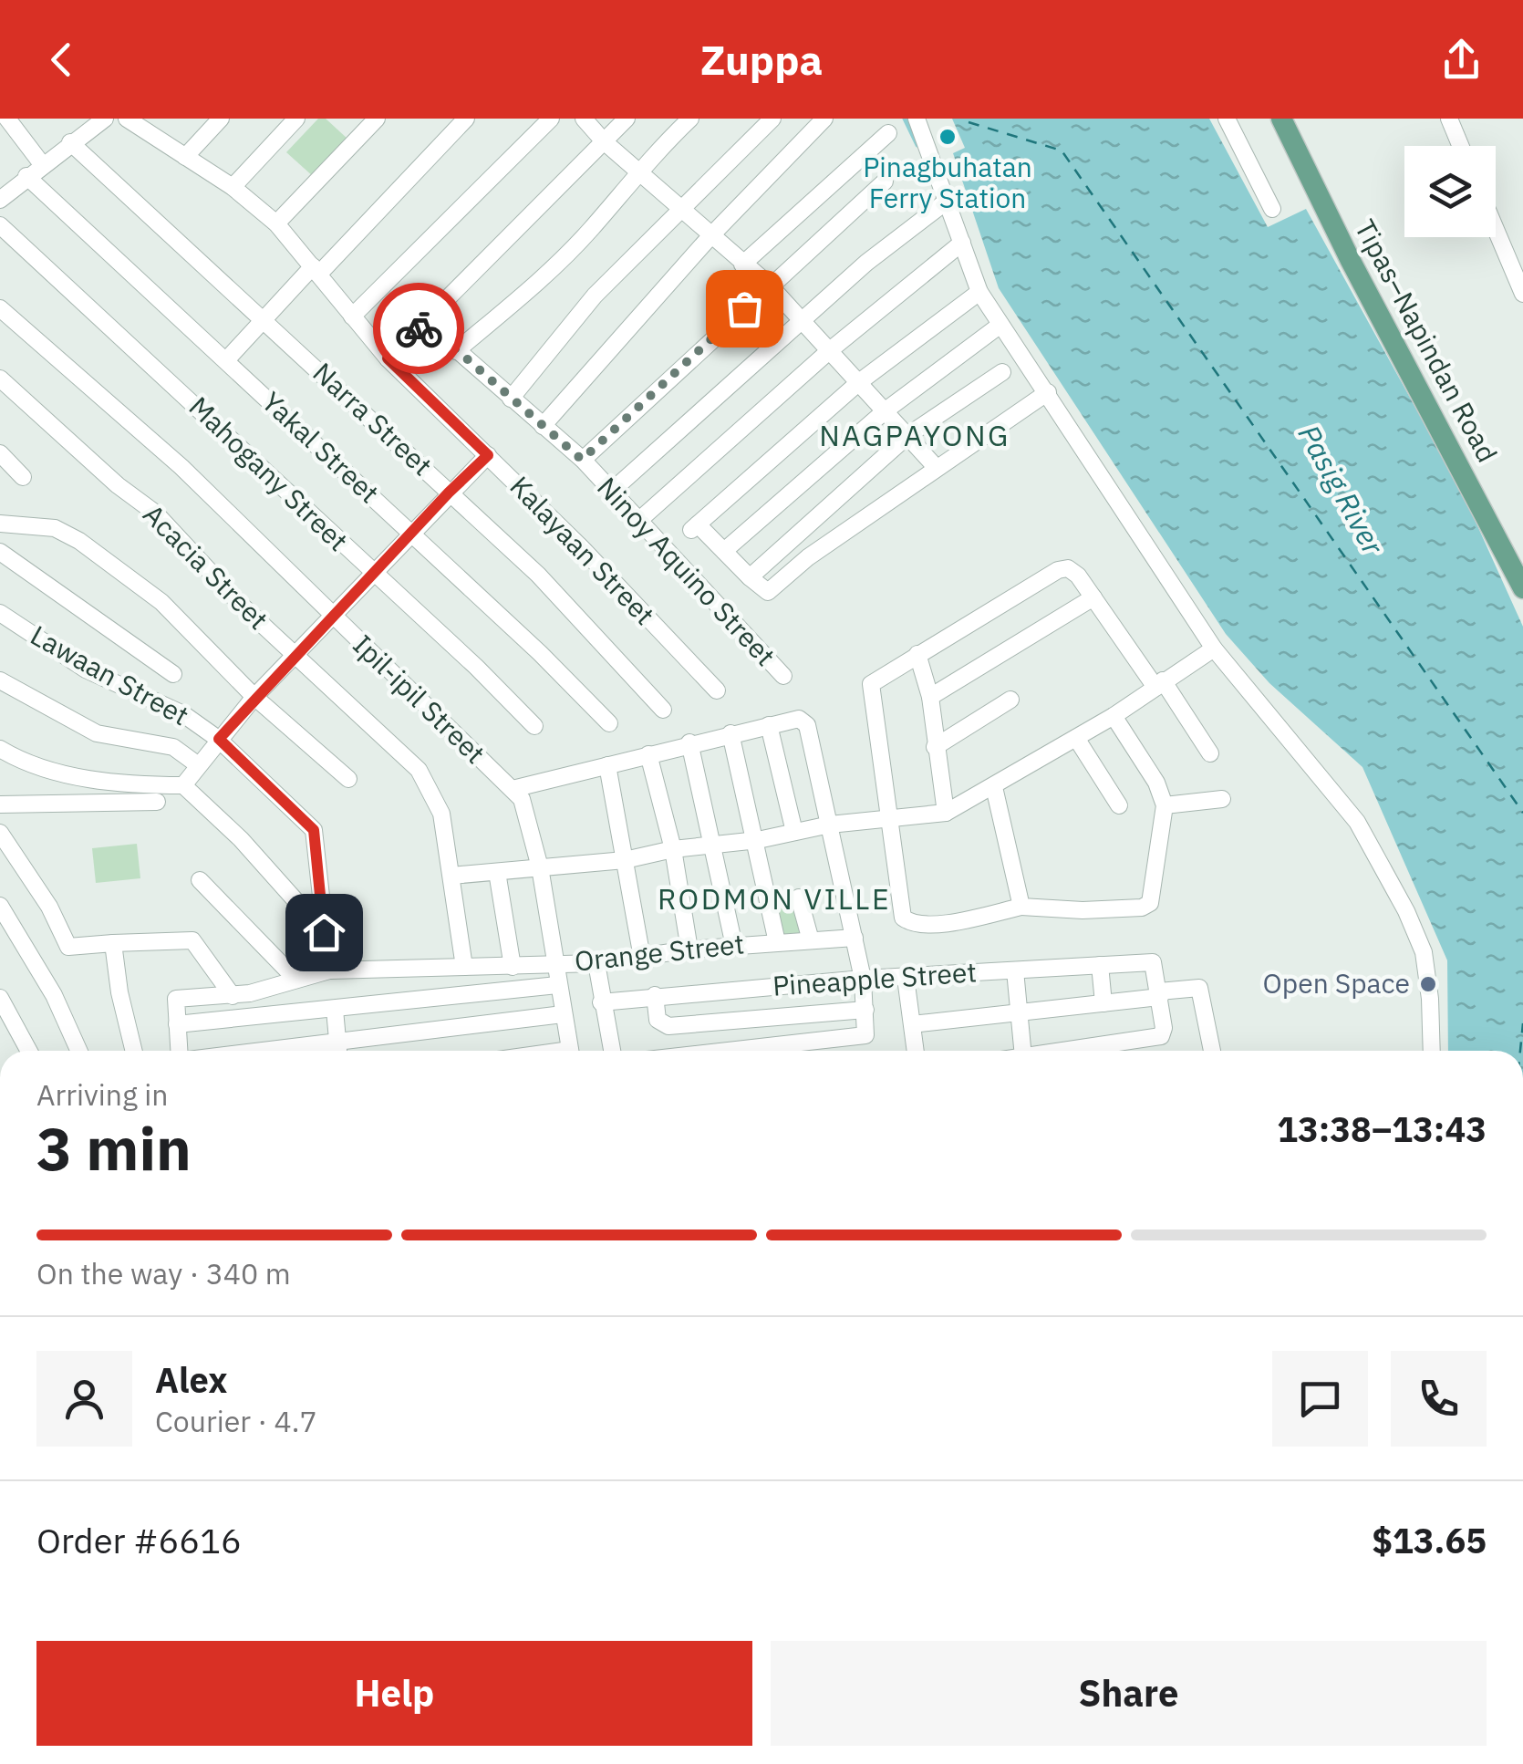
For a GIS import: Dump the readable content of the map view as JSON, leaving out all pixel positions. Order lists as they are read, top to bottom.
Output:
{
  "streets": {
    "main road": ["Tipas–Napindan Road"],
    "street": [
      "Narra Street",
      "Yakal Street",
      "Mahogany Street",
      "Kalayaan Street",
      "Acacia Street",
      "Ninoy Aquino Street",
      "Lawaan Street",
      "Ipil-ipil Street",
      "Orange Street",
      "Pineapple Street"
    ]
  },
  "crossings": [
    ["Acacia Street", "Orange Street"],
    ["Lawaan Street", "Orange Street"],
    ["Ipil-ipil Street", "Orange Street"]
  ],
  "districts": ["NAGPAYONG", "RODMON VILLE"],
  "water": ["Pasig River"],
  "places": ["Pinagbuhatan Ferry Station", "Open Space"],
  "page": {
    "header": "Zuppa",
    "heading": ["3 min", "Arriving in", "13:38–13:43"],
    "panel": [
      "Alex",
      "Courier · 4.7",
      "Order #6616",
      "$13.65"
    ],
    "bar": "On the way · 340 m",
    "buttons": ["Help", "Share"]
  }
}
